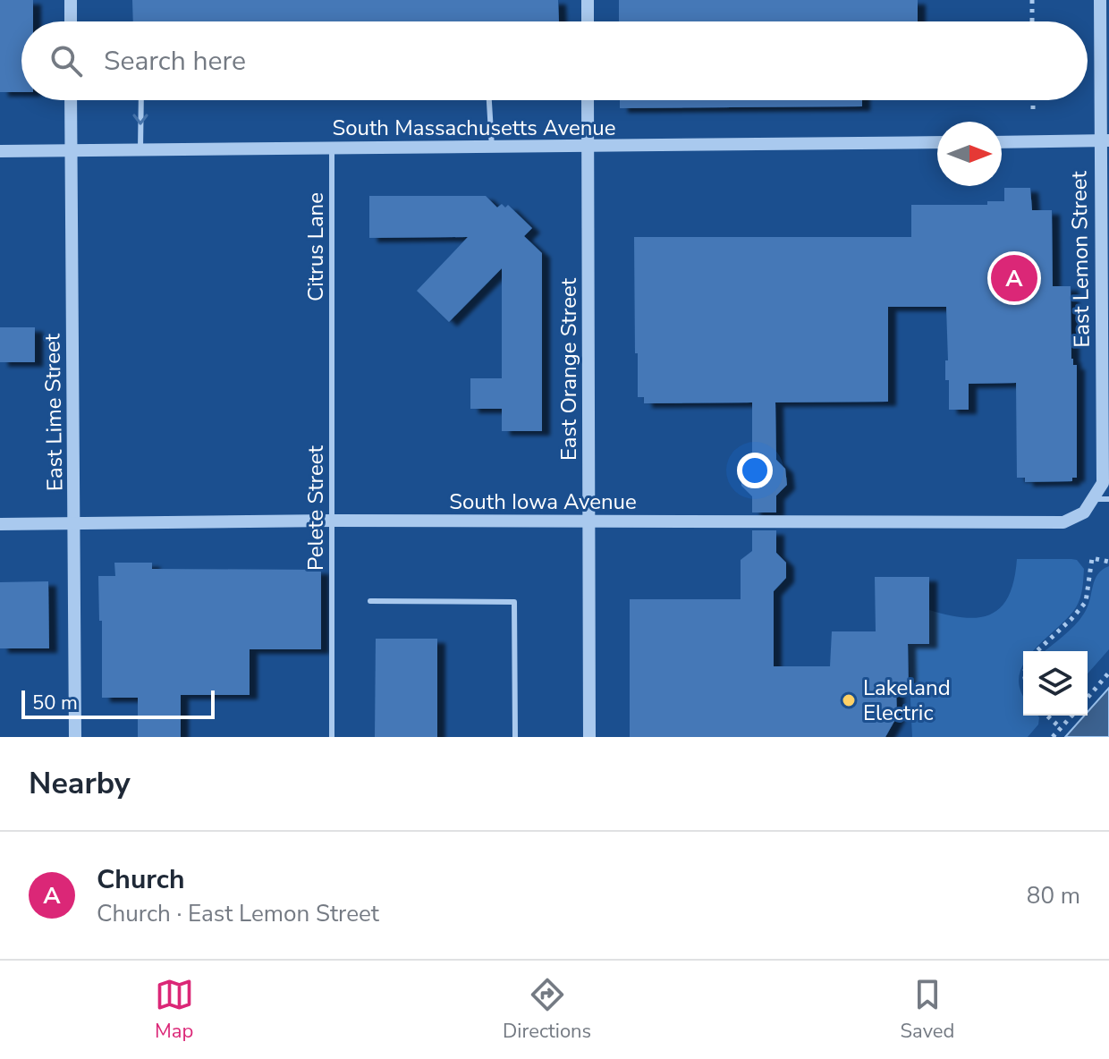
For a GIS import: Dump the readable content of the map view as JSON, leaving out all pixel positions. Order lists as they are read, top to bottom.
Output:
{
  "streets": {
    "street": [
      "South Massachusetts Avenue",
      "East Lemon Street",
      "East Orange Street",
      "East Lime Street",
      "South Iowa Avenue"
    ],
    "lane": ["Citrus Lane", "Pelete Street"]
  },
  "crossings": [
    ["South Massachusetts Avenue", "Citrus Lane"],
    ["South Massachusetts Avenue", "East Orange Street"],
    ["South Massachusetts Avenue", "East Lime Street"],
    ["Citrus Lane", "Pelete Street"],
    ["East Lemon Street", "South Iowa Avenue"],
    ["East Orange Street", "South Iowa Avenue"],
    ["East Lime Street", "South Iowa Avenue"],
    ["South Iowa Avenue", "Pelete Street"]
  ],
  "places": ["Lakeland Electric"],
  "scale_bar": "50 m",
  "north": "right",
  "page": {
    "search": "Search here",
    "pins": "A",
    "scale": "50 m",
    "heading": "Nearby",
    "list": [
      {
        "mark": "A",
        "name": "Church",
        "note": "Church · East Lemon Street",
        "value": "80 m"
      }
    ],
    "nav": ["Map", "Directions", "Saved"]
  }
}
